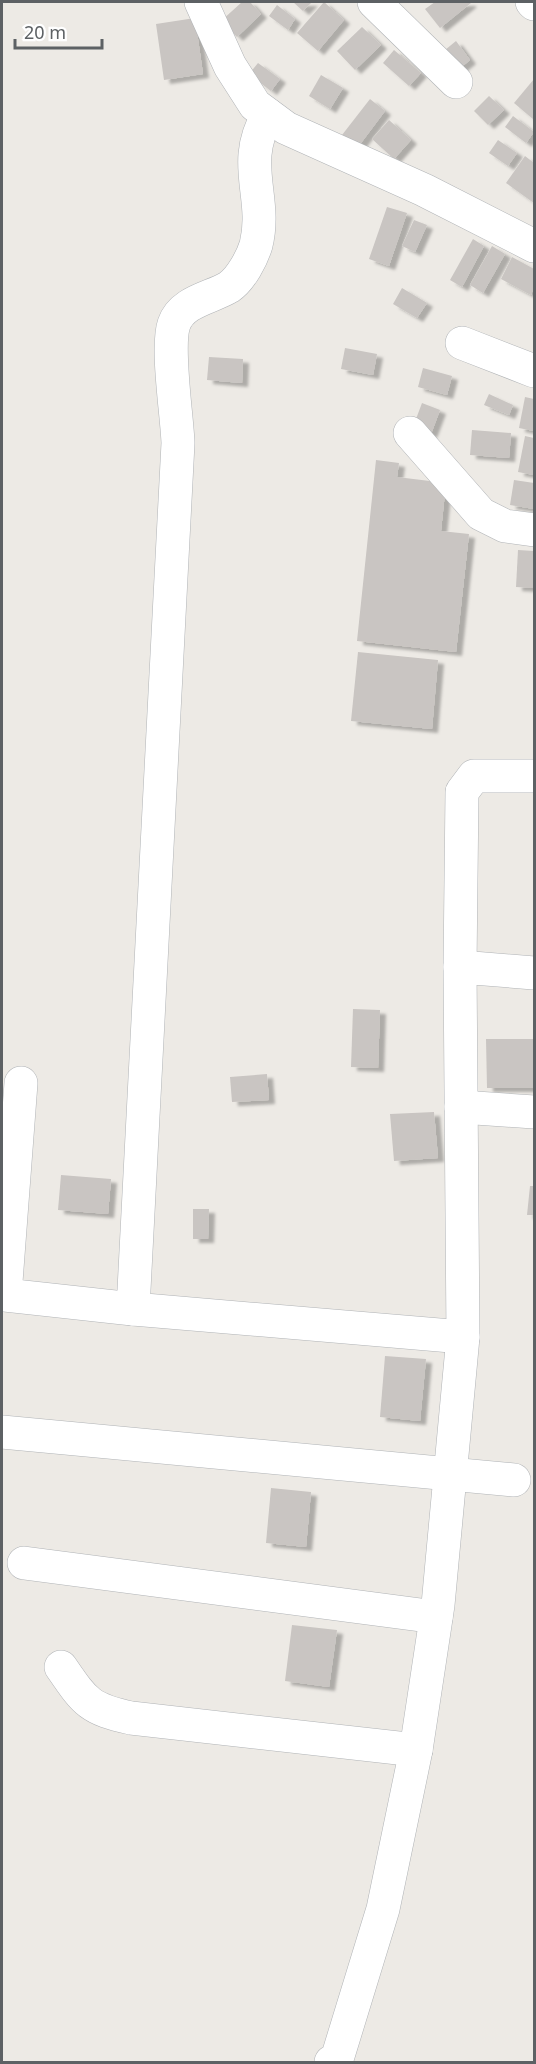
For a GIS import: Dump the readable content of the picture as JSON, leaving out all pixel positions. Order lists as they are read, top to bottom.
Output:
{
  "scale_bar": "20 m"
}
